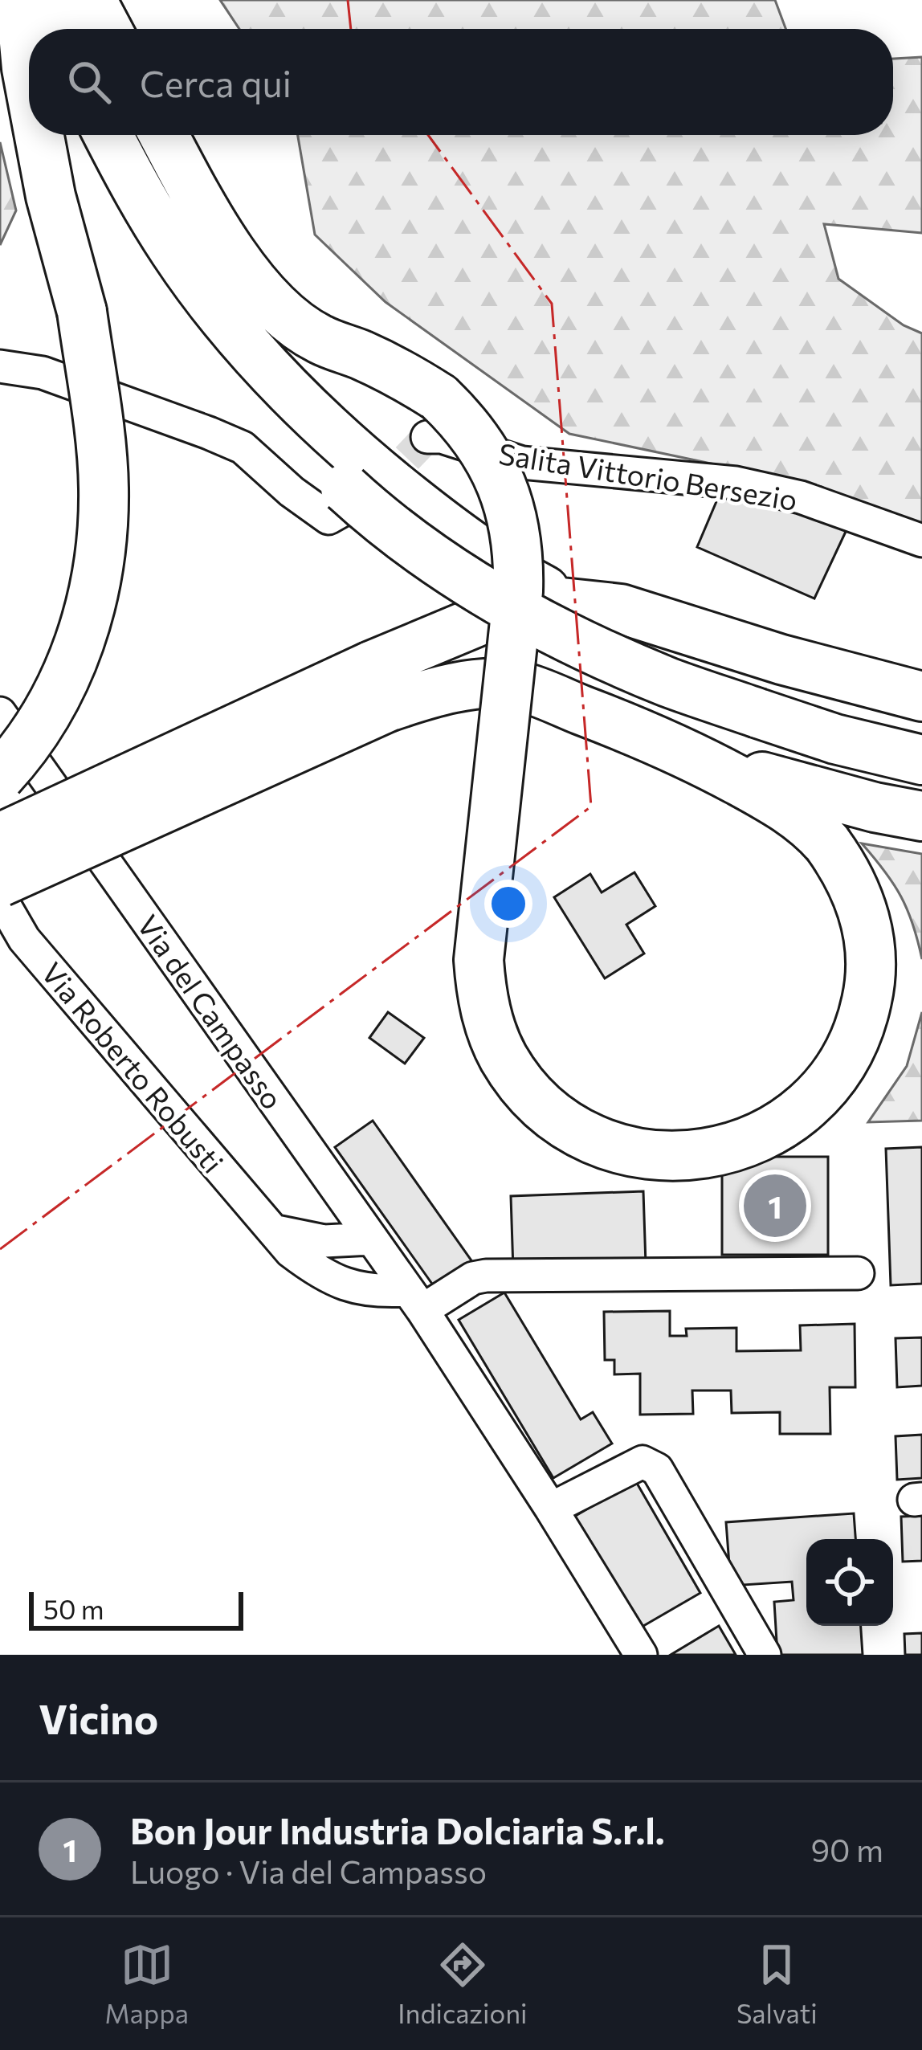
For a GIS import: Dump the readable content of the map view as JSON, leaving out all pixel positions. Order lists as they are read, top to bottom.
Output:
{
  "streets": {
    "street": ["Salita Vittorio Bersezio", "Via del Campasso", "Via Roberto Robusti"]
  },
  "crossings": [
    ["Via del Campasso", "Via Roberto Robusti"]
  ],
  "scale_bar": "50 m",
  "page": {
    "search": "Cerca qui",
    "pins": "1",
    "scale": "50 m",
    "heading": "Vicino",
    "list": [
      {
        "mark": "1",
        "name": "Bon Jour Industria Dolciaria S.r.l.",
        "note": "Luogo · Via del Campasso",
        "value": "90 m"
      }
    ],
    "nav": ["Mappa", "Indicazioni", "Salvati"]
  }
}
